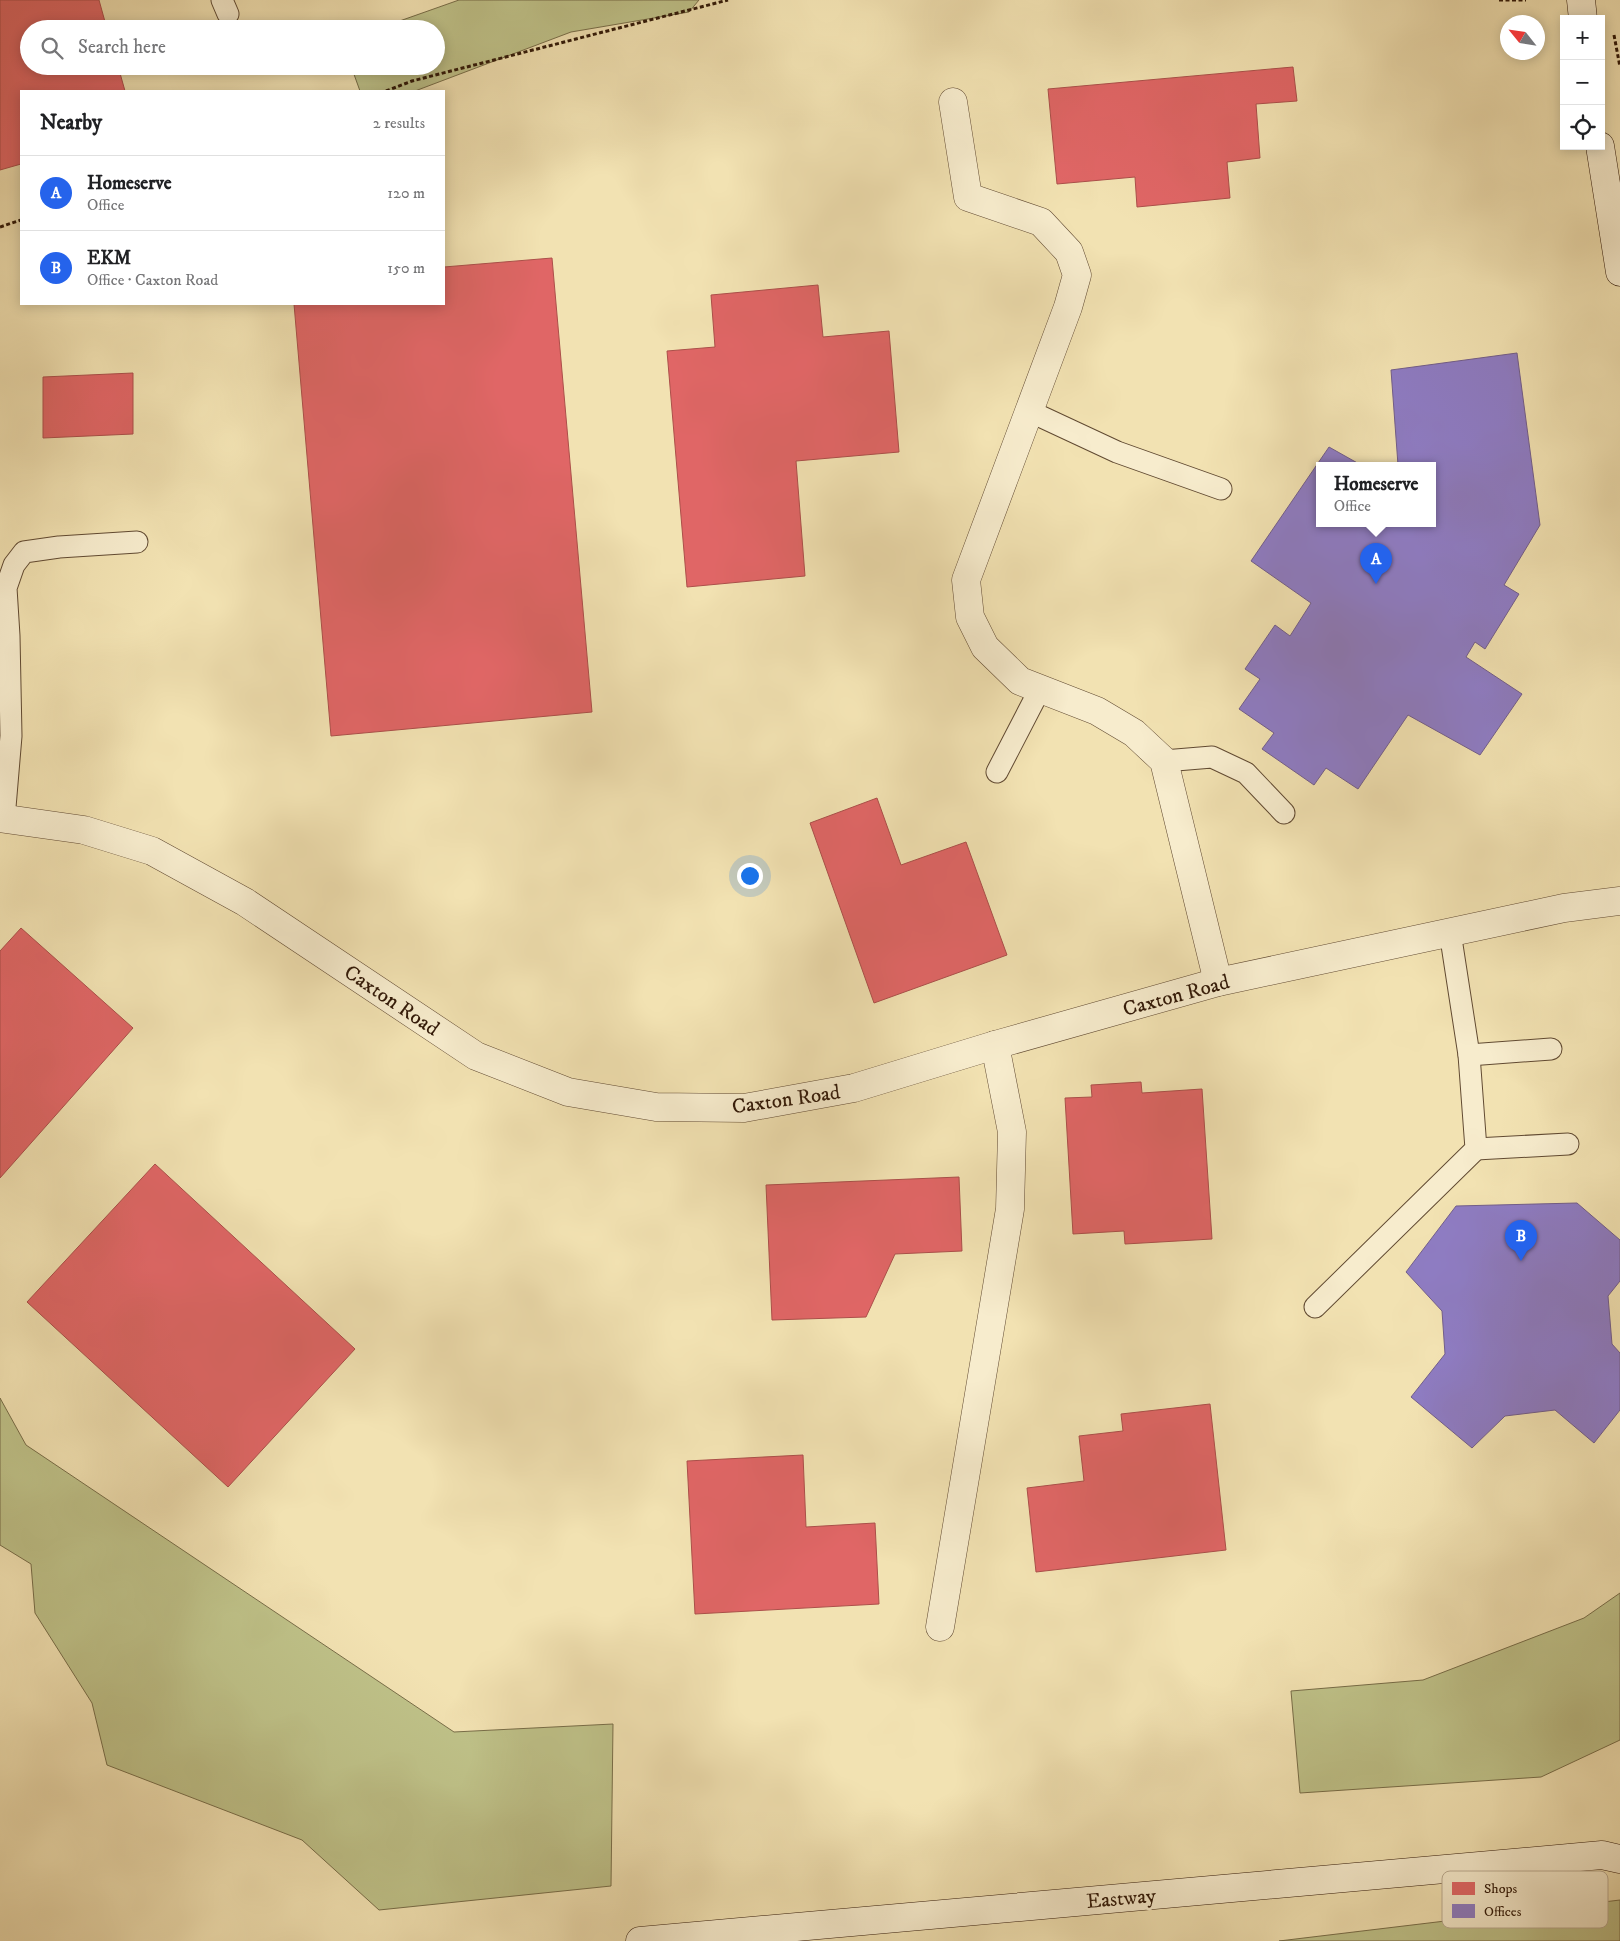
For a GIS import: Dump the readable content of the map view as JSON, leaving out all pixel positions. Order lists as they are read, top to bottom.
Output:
{
  "streets": {
    "street": ["Caxton Road", "Eastway"]
  },
  "legend": ["Shops", "Offices"],
  "north": "top left",
  "page": {
    "map_buttons": ["+", "−"],
    "search": "Search here",
    "heading": ["Nearby", "2 results"],
    "list": [
      {
        "mark": "A",
        "name": "Homeserve",
        "note": "Office",
        "value": "120 m"
      },
      {
        "mark": "B",
        "name": "EKM",
        "note": "Office · Caxton Road",
        "value": "150 m"
      }
    ],
    "popup": ["Homeserve", "Office"],
    "pins": ["A", "B"]
  }
}
